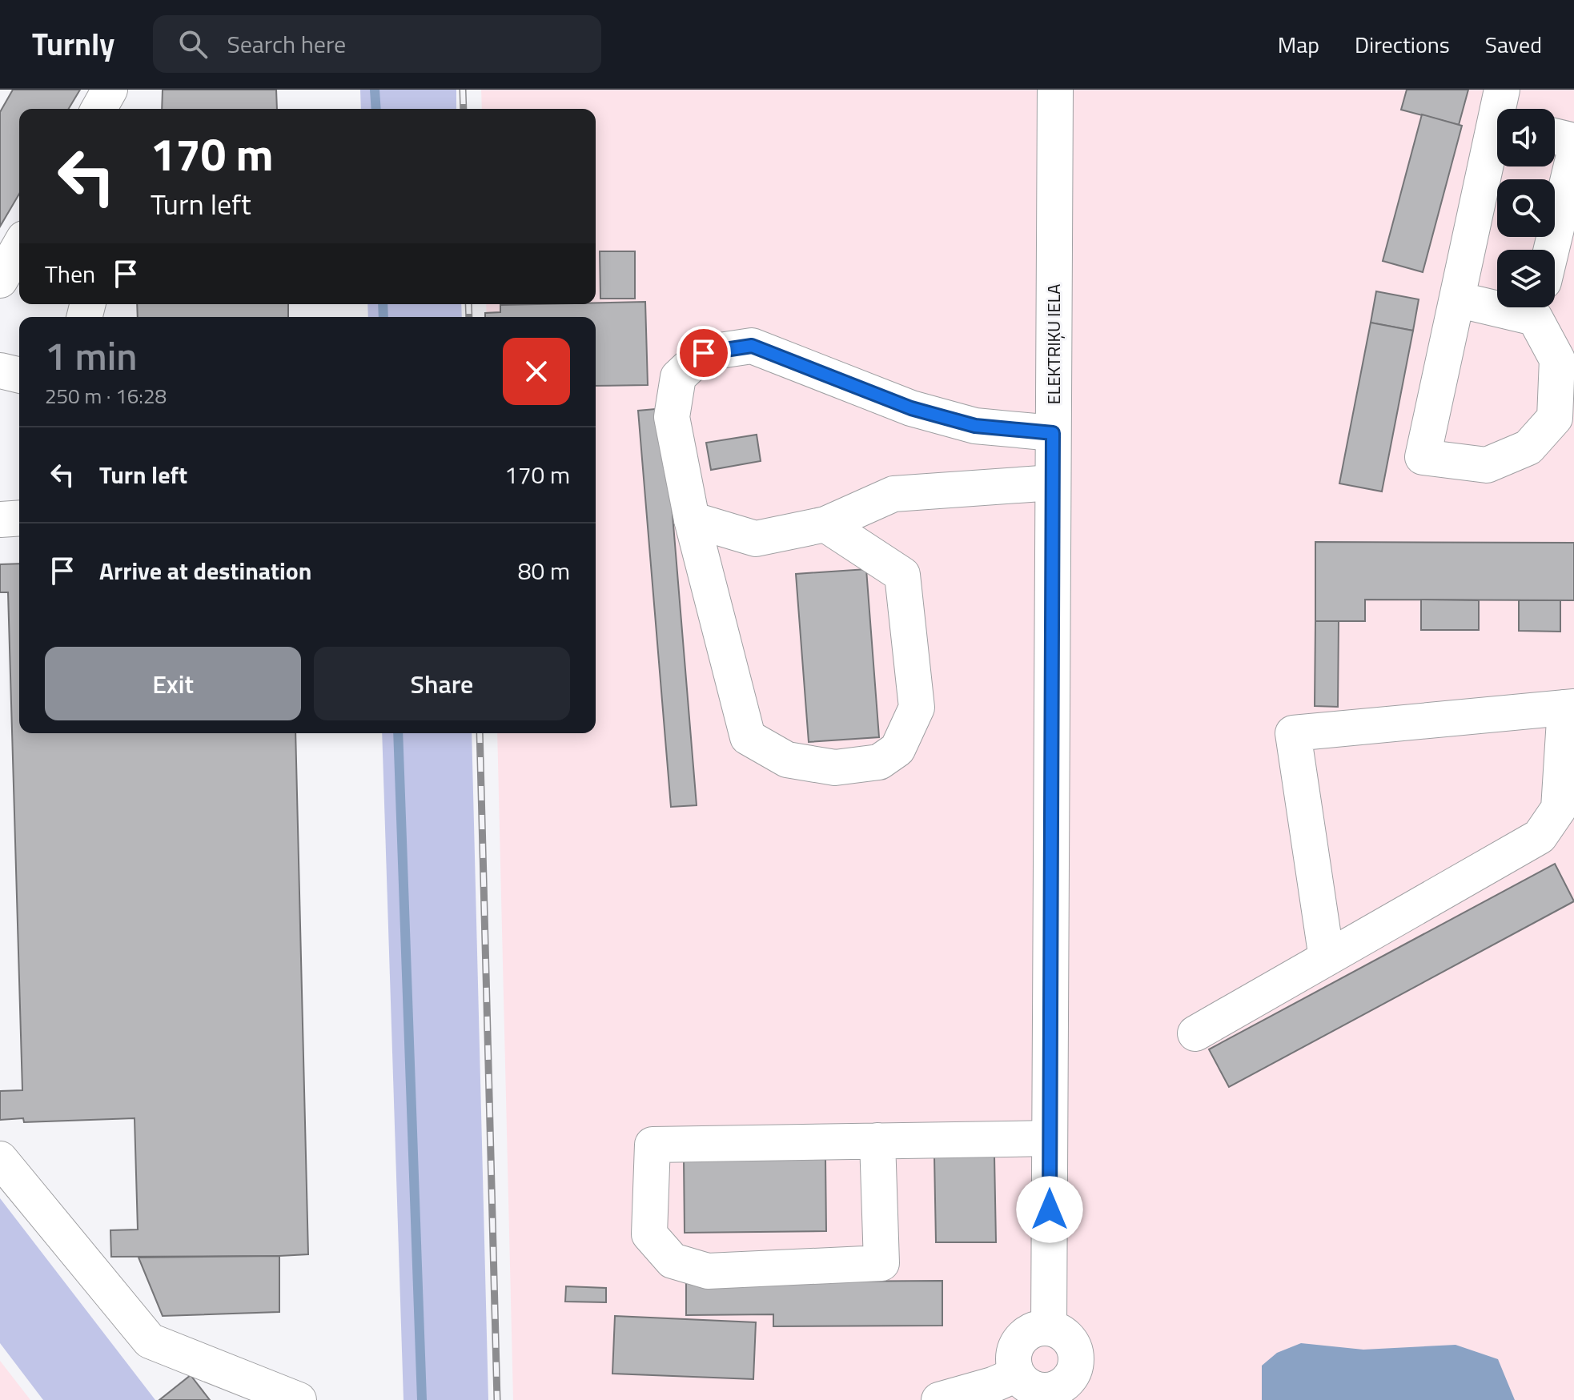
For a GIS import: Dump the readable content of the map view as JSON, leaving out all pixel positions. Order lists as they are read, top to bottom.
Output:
{
  "streets": {
    "street": ["ELEKTRIĶU IELA"]
  },
  "page": {
    "header": "Turnly",
    "search": "Search here",
    "nav": ["Map", "Directions", "Saved"],
    "turn": ["170 m", "Turn left"],
    "then": "Then",
    "heading": ["1 min", "250 m · 16:28"],
    "list": [
      {
        "name": "Turn left",
        "value": "170 m"
      },
      {
        "name": "Arrive at destination",
        "value": "80 m"
      }
    ],
    "buttons": ["Exit", "Share"]
  }
}
